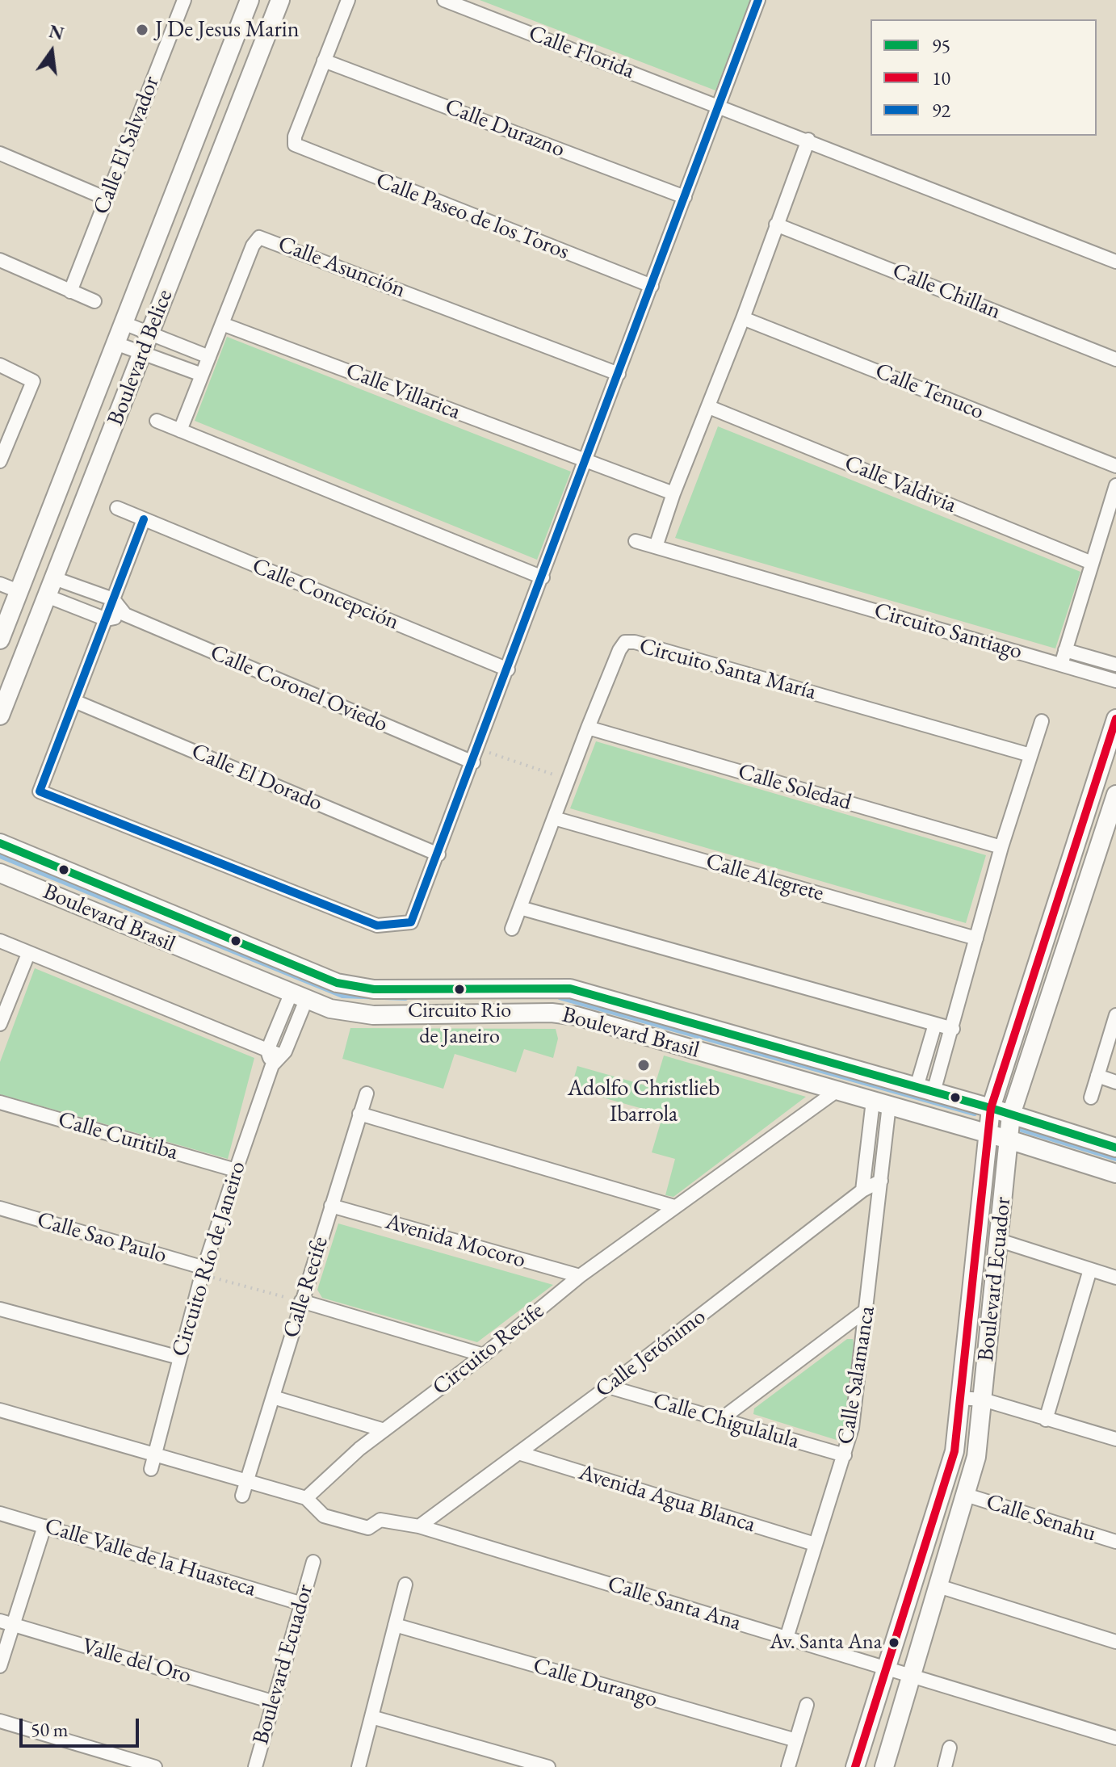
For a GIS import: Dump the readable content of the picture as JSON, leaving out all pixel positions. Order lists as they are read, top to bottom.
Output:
{
  "streets": {
    "street": [
      "Calle Florida",
      "Calle Durazno",
      "Calle El Salvador",
      "Calle Paseo de los Toros",
      "Calle Asunción",
      "Calle Chillan",
      "Boulevard Belice",
      "Calle Villarica",
      "Calle Tenuco",
      "Calle Valdivia",
      "Calle Concepción",
      "Circuito Santiago",
      "Circuito Santa María",
      "Calle Coronel Oviedo",
      "Calle El Dorado",
      "Calle Soledad",
      "Calle Alegrete",
      "Boulevard Brasil",
      "Calle Curitiba",
      "Calle Sao Paulo",
      "Avenida Mocoro",
      "Circuito Río de Janeiro",
      "Boulevard Ecuador",
      "Calle Recife",
      "Circuito Recife",
      "Calle Jerónimo",
      "Calle Salamanca",
      "Calle Chigulalula",
      "Avenida Agua Blanca",
      "Calle Senahu",
      "Calle Valle de la Huasteca",
      "Calle Santa Ana",
      "Valle del Oro",
      "Calle Durango"
    ]
  },
  "crossings": [
    ["Calle Durazno", "Calle Paseo de los Toros"],
    ["Calle Asunción", "Calle Villarica"],
    ["Circuito Santa María", "Calle Soledad"],
    ["Circuito Santa María", "Calle Alegrete"],
    ["Boulevard Brasil", "Circuito Río de Janeiro"],
    ["Boulevard Brasil", "Boulevard Ecuador"],
    ["Boulevard Brasil", "Circuito Recife"],
    ["Boulevard Brasil", "Calle Salamanca"],
    ["Calle Curitiba", "Circuito Río de Janeiro"],
    ["Calle Sao Paulo", "Circuito Río de Janeiro"],
    ["Avenida Mocoro", "Calle Recife"],
    ["Avenida Mocoro", "Circuito Recife"],
    ["Boulevard Ecuador", "Calle Senahu"],
    ["Boulevard Ecuador", "Calle Valle de la Huasteca"],
    ["Boulevard Ecuador", "Calle Santa Ana"],
    ["Boulevard Ecuador", "Valle del Oro"],
    ["Circuito Recife", "Calle Santa Ana"],
    ["Calle Jerónimo", "Calle Salamanca"],
    ["Calle Jerónimo", "Calle Chigulalula"],
    ["Calle Jerónimo", "Avenida Agua Blanca"],
    ["Calle Jerónimo", "Calle Santa Ana"],
    ["Calle Salamanca", "Calle Chigulalula"],
    ["Calle Salamanca", "Avenida Agua Blanca"],
    ["Calle Salamanca", "Calle Santa Ana"]
  ],
  "places": [
    "J De Jesus Marin",
    "Circuito Rio de Janeiro",
    "Adolfo Christlieb Ibarrola",
    "Av. Santa Ana"
  ],
  "lines": ["transit line 92", "transit line 10", "transit line 95"],
  "legend": ["95", "10", "92"],
  "scale_bar": "50 m",
  "north": "top"
}
